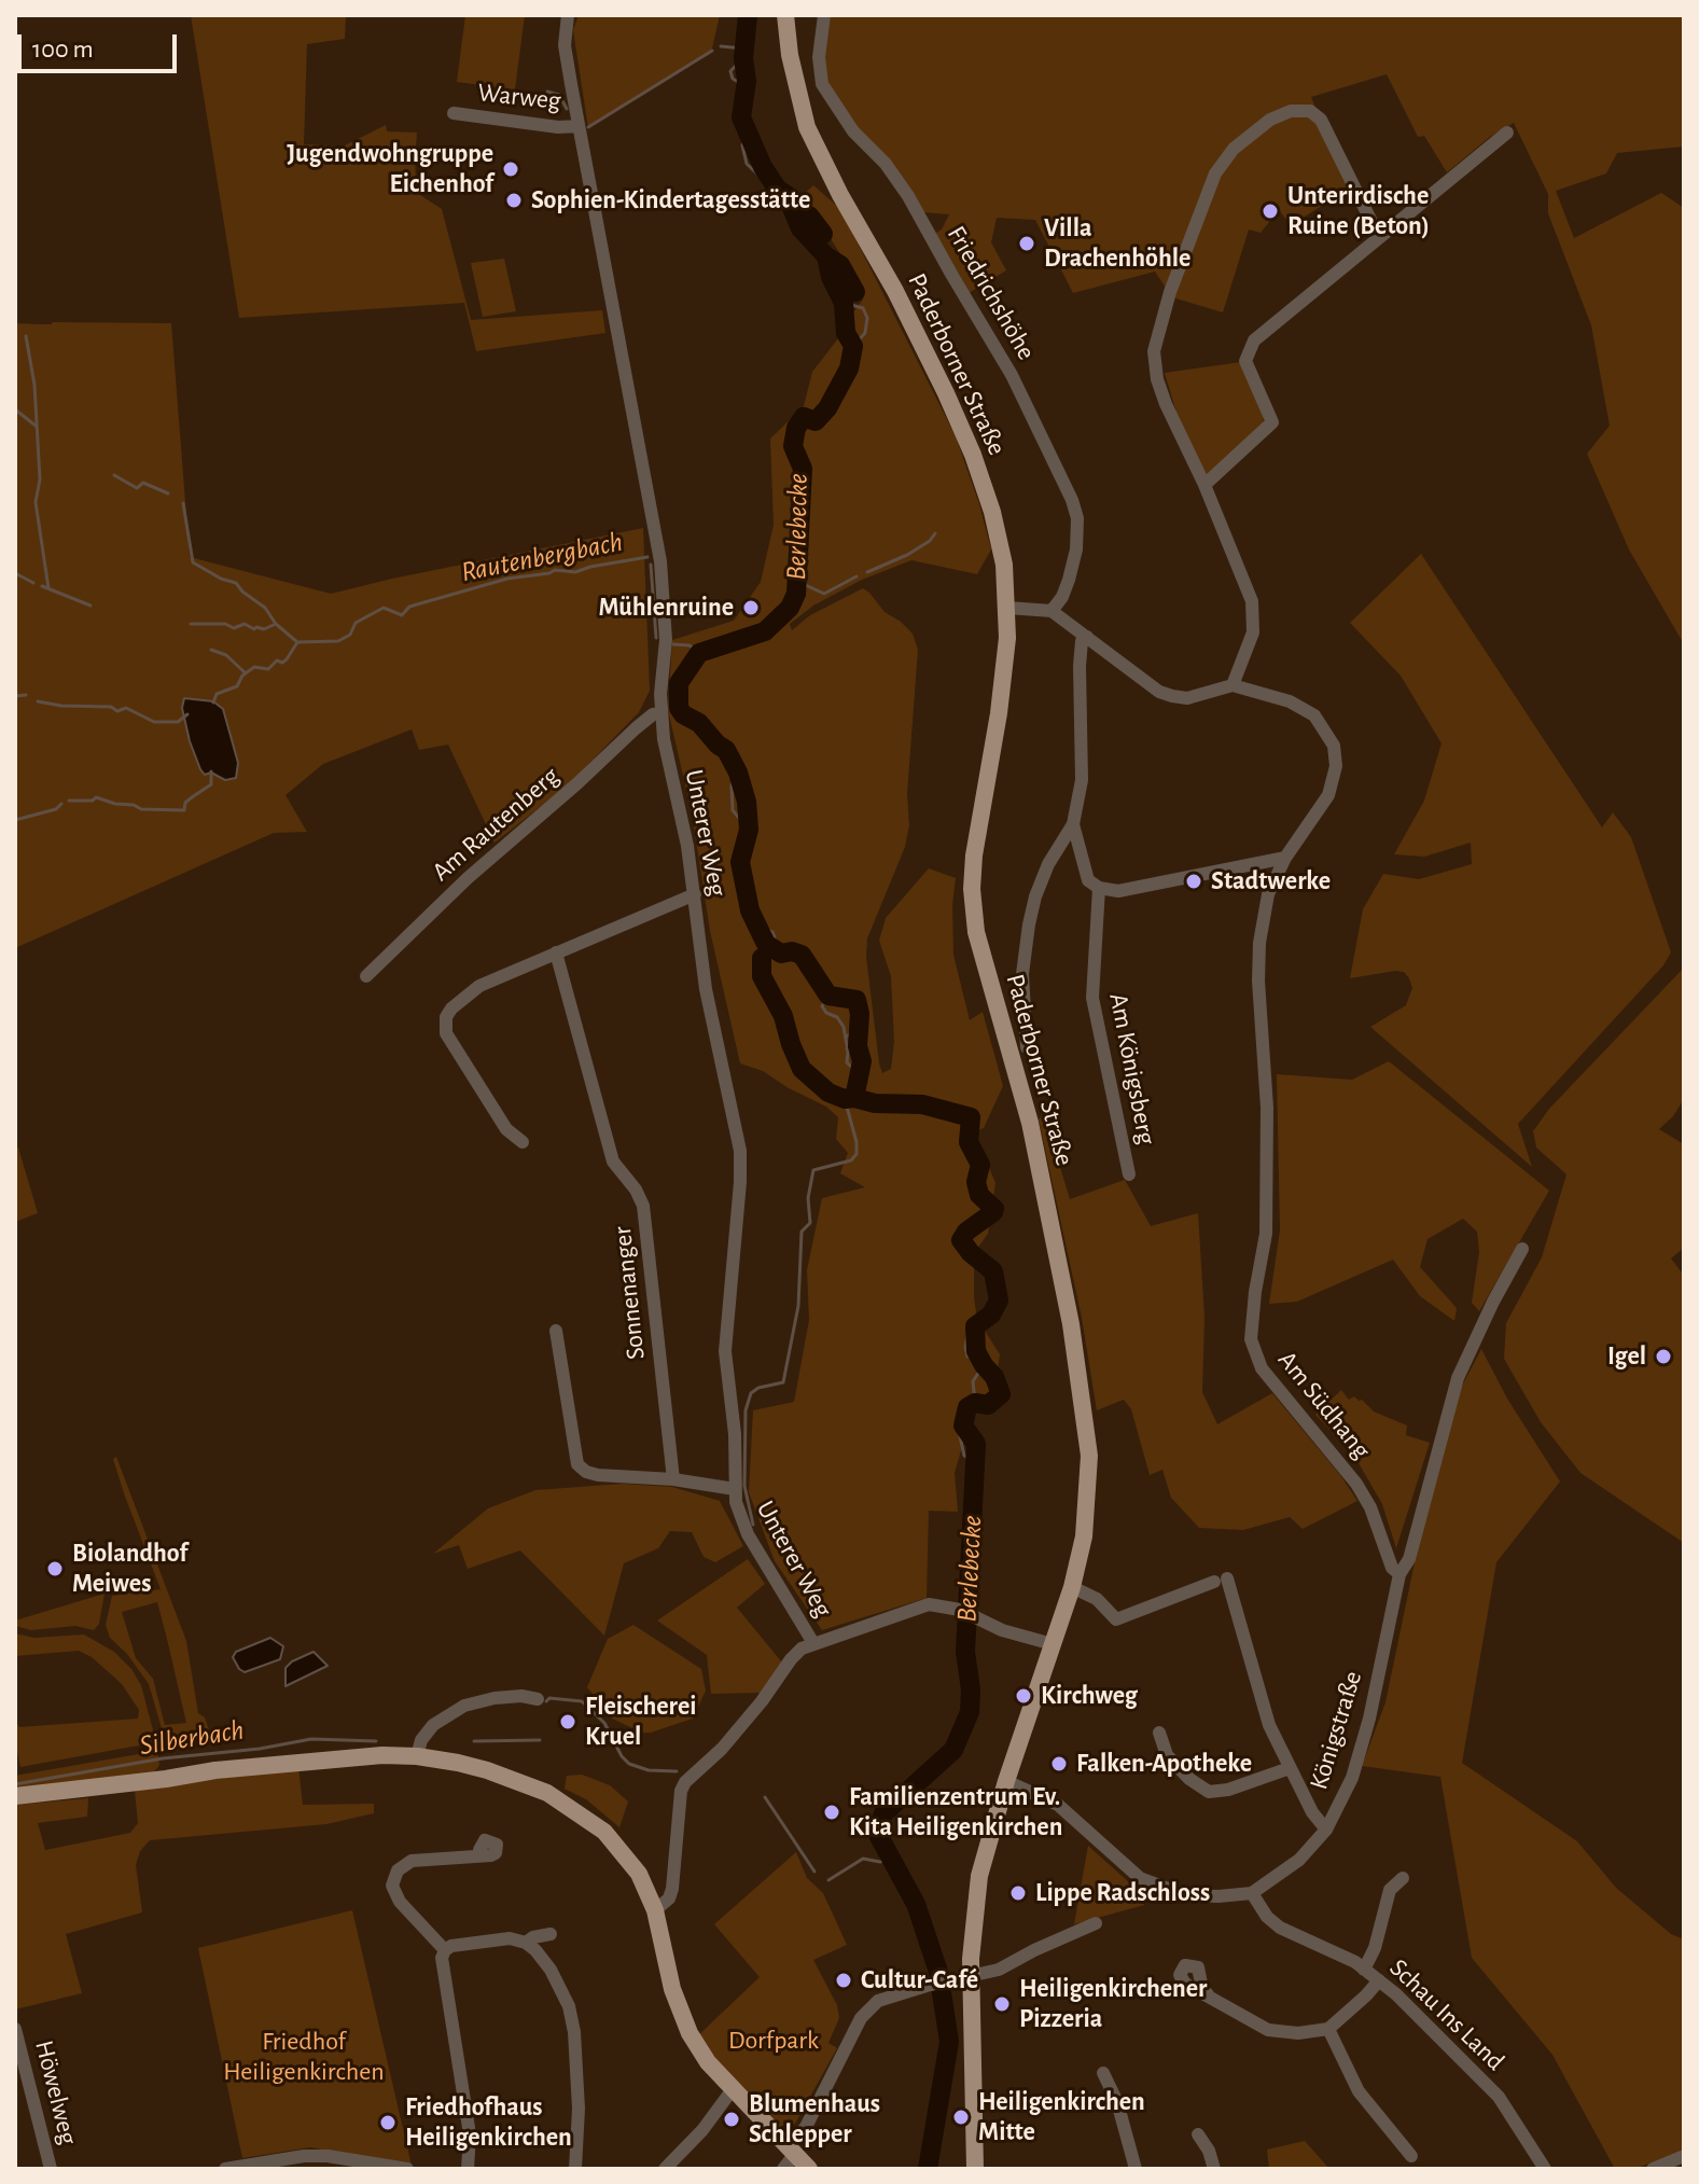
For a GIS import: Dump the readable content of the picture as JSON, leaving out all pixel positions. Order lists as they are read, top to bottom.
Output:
{
  "streets": {
    "main road": ["Paderborner Straße"],
    "street": [
      "Warweg",
      "Friedrichshöhe",
      "Am Rautenberg",
      "Unterer Weg",
      "Am Königsberg",
      "Sonnenanger",
      "Am Südhang",
      "Königstraße",
      "Schau Ins Land",
      "Höwelweg"
    ]
  },
  "crossings": [
    ["Warweg", "Unterer Weg"],
    ["Am Rautenberg", "Unterer Weg"],
    ["Am Südhang", "Königstraße"],
    ["Königstraße", "Schau Ins Land"]
  ],
  "water": ["Berlebecke", "Rautenbergbach", "Silberbach"],
  "parks": ["Dorfpark", "Friedhof Heiligenkirchen"],
  "places": [
    "Jugendwohngruppe Eichenhof",
    "Sophien-Kindertagesstätte",
    "Unterirdische Ruine (Beton)",
    "Villa Drachenhöhle",
    "Mühlenruine",
    "Stadtwerke",
    "Igel",
    "Biolandhof Meiwes",
    "Kirchweg",
    "Fleischerei Kruel",
    "Falken-Apotheke",
    "Familienzentrum Ev. Kita Heiligenkirchen",
    "Lippe Radschloss",
    "Cultur-Café",
    "Heiligenkirchener Pizzeria",
    "Heiligenkirchen Mitte",
    "Blumenhaus Schlepper",
    "Friedhofhaus Heiligenkirchen"
  ],
  "scale_bar": "100 m"
}
